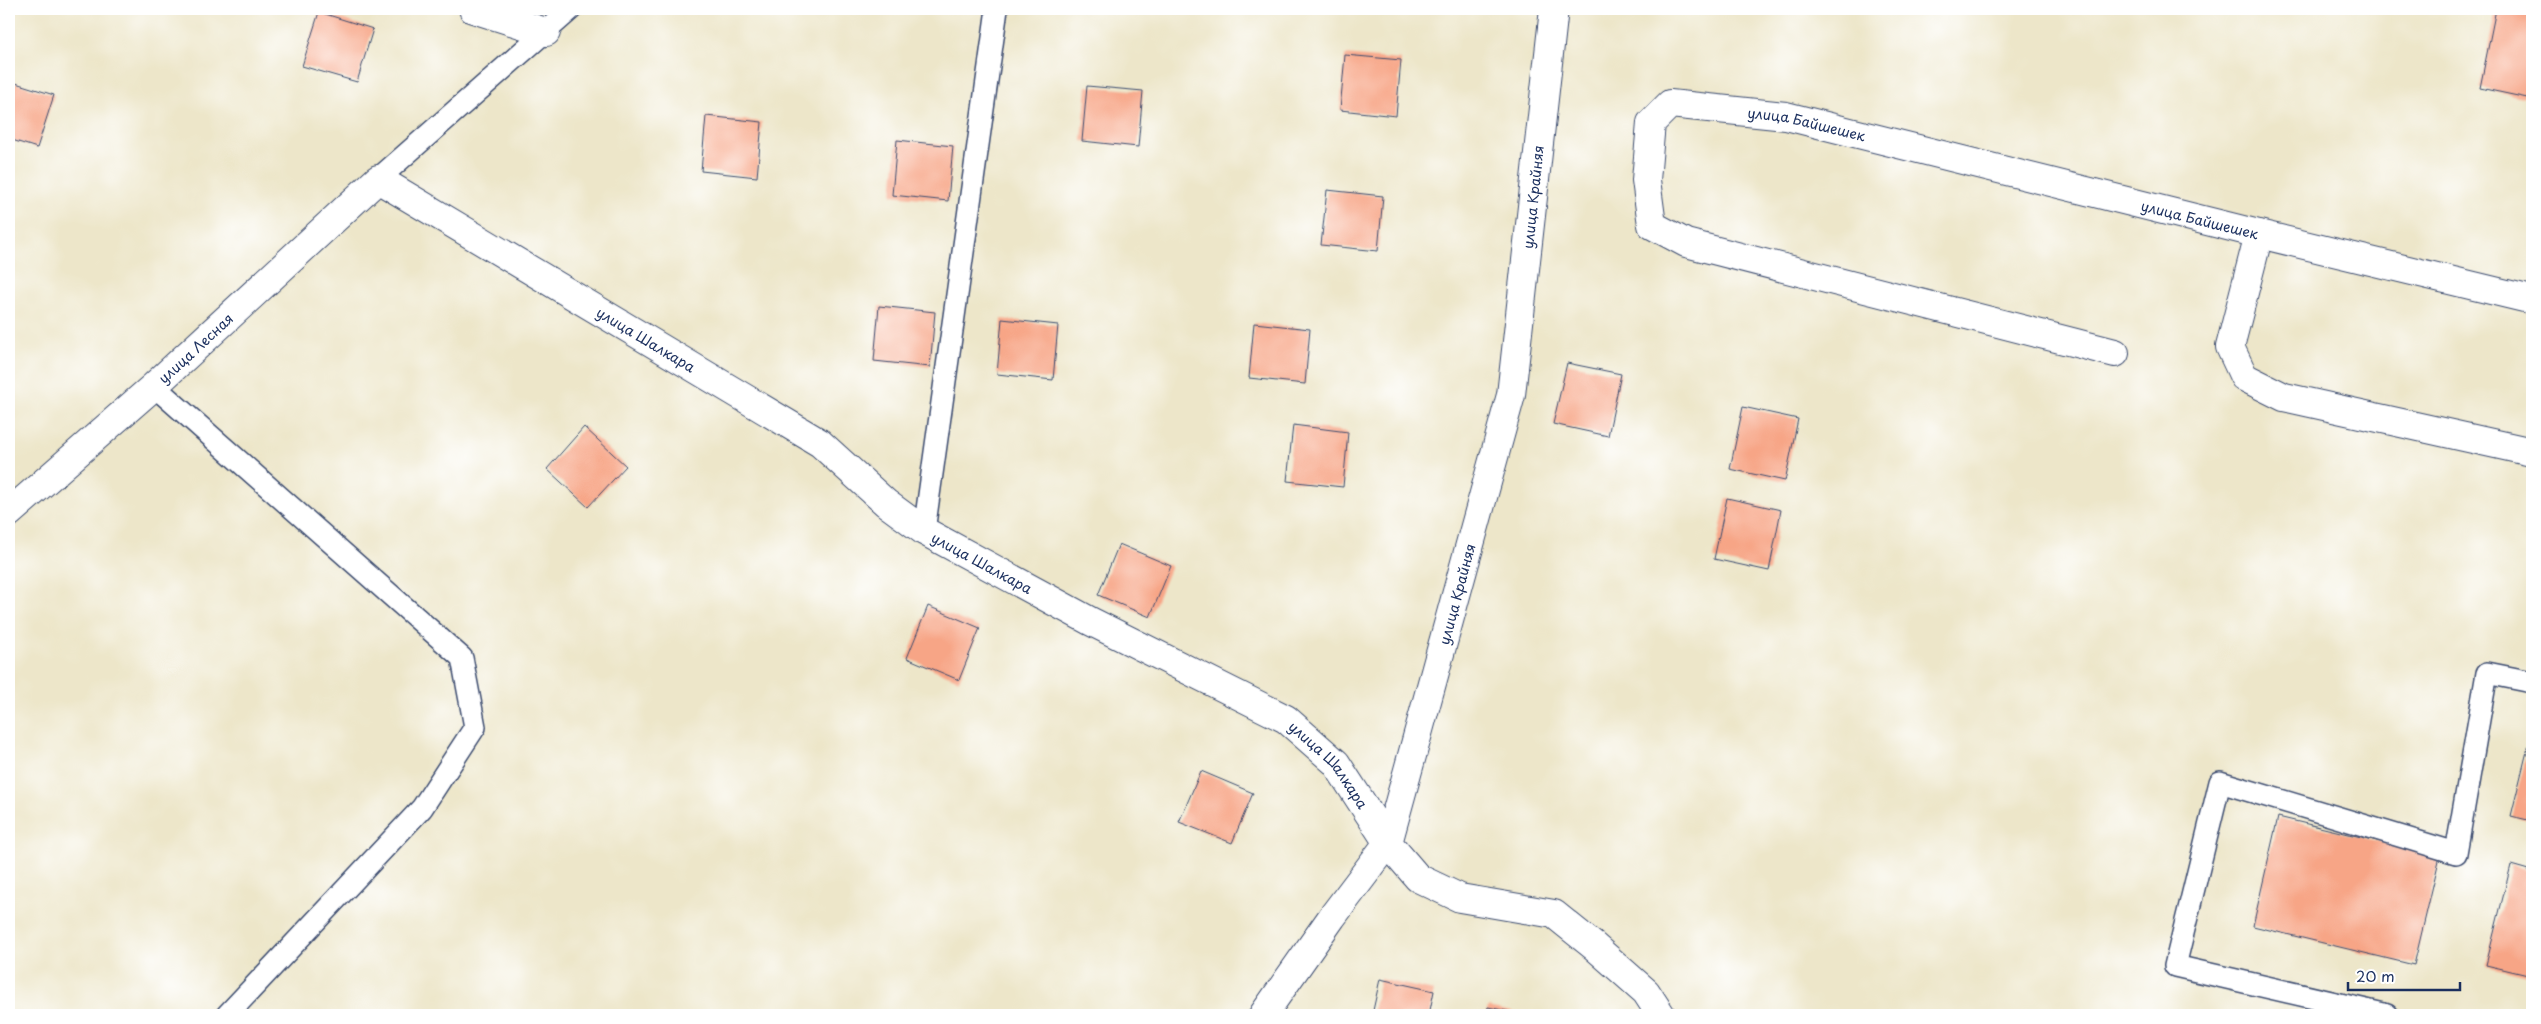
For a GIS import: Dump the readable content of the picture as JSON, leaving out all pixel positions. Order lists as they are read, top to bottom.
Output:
{
  "streets": {
    "street": [
      "улица Байшешек",
      "улица Крайняя",
      "улица Шалкара",
      "улица Лесная"
    ]
  },
  "crossings": [
    ["улица Крайняя", "улица Шалкара"],
    ["улица Шалкара", "улица Лесная"]
  ],
  "scale_bar": "20 m"
}
